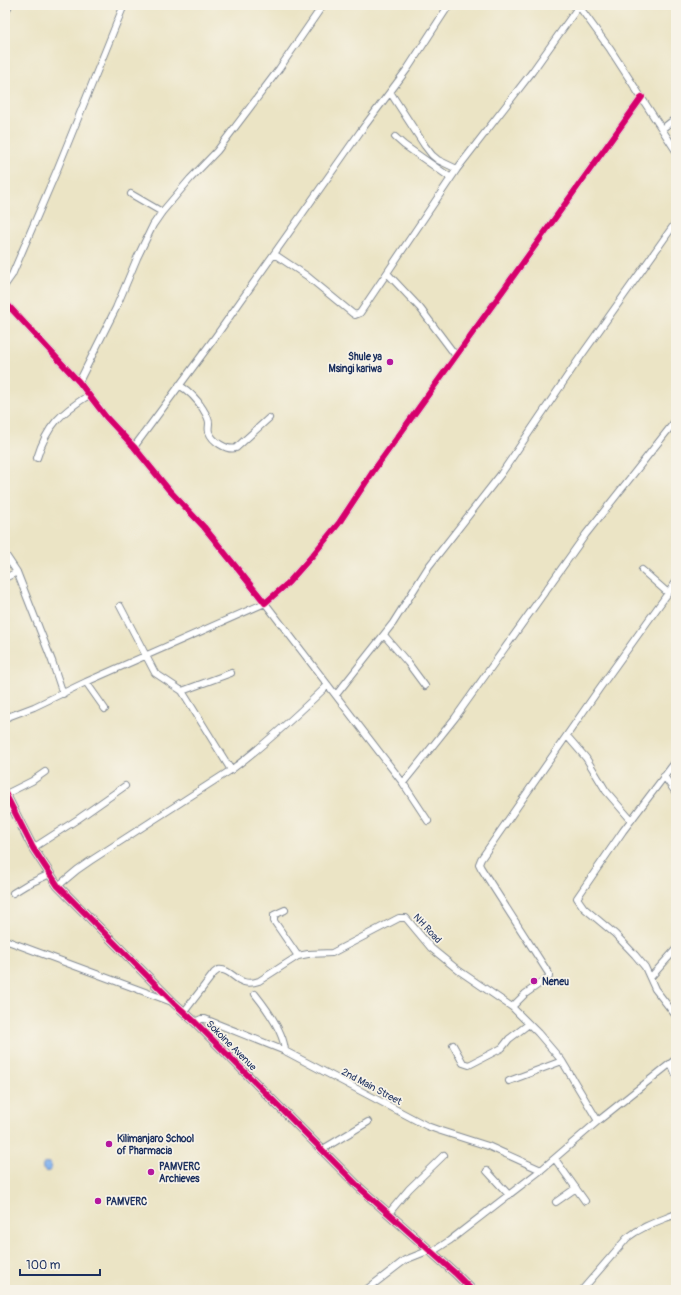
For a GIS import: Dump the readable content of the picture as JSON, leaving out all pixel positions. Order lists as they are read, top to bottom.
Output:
{
  "streets": {
    "street": ["NH Road", "Sokoine Avenue", "2nd Main Street"]
  },
  "crossings": [
    ["NH Road", "Sokoine Avenue"],
    ["Sokoine Avenue", "2nd Main Street"]
  ],
  "places": [
    "Shule ya Msingi kariwa",
    "Neneu",
    "Kilimanjaro School of Pharmacia",
    "PAMVERC Archieves",
    "PAMVERC"
  ],
  "scale_bar": "100 m"
}
